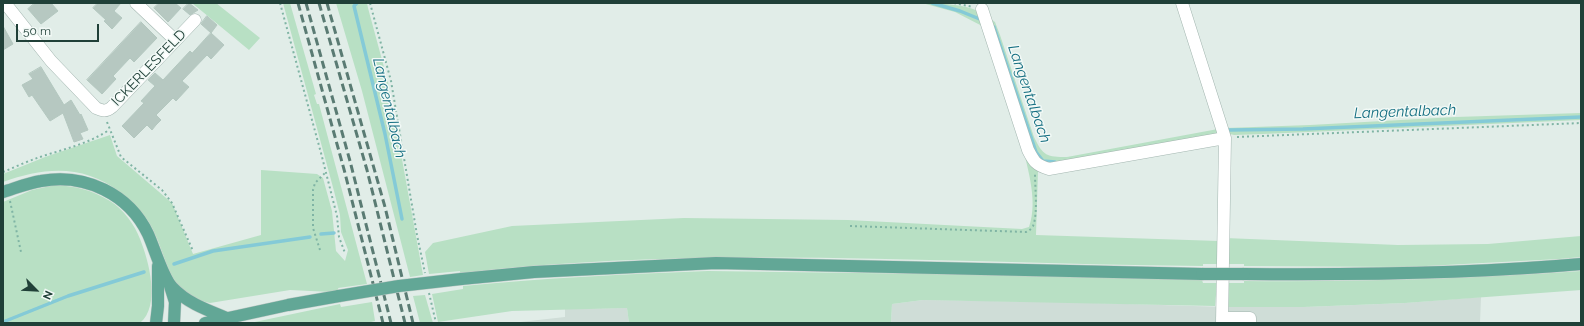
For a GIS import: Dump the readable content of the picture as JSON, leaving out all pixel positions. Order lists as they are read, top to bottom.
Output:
{
  "streets": {
    "street": ["ICKERLESFELD"]
  },
  "water": ["Langentalbach"],
  "scale_bar": "50 m",
  "north": "bottom right"
}
